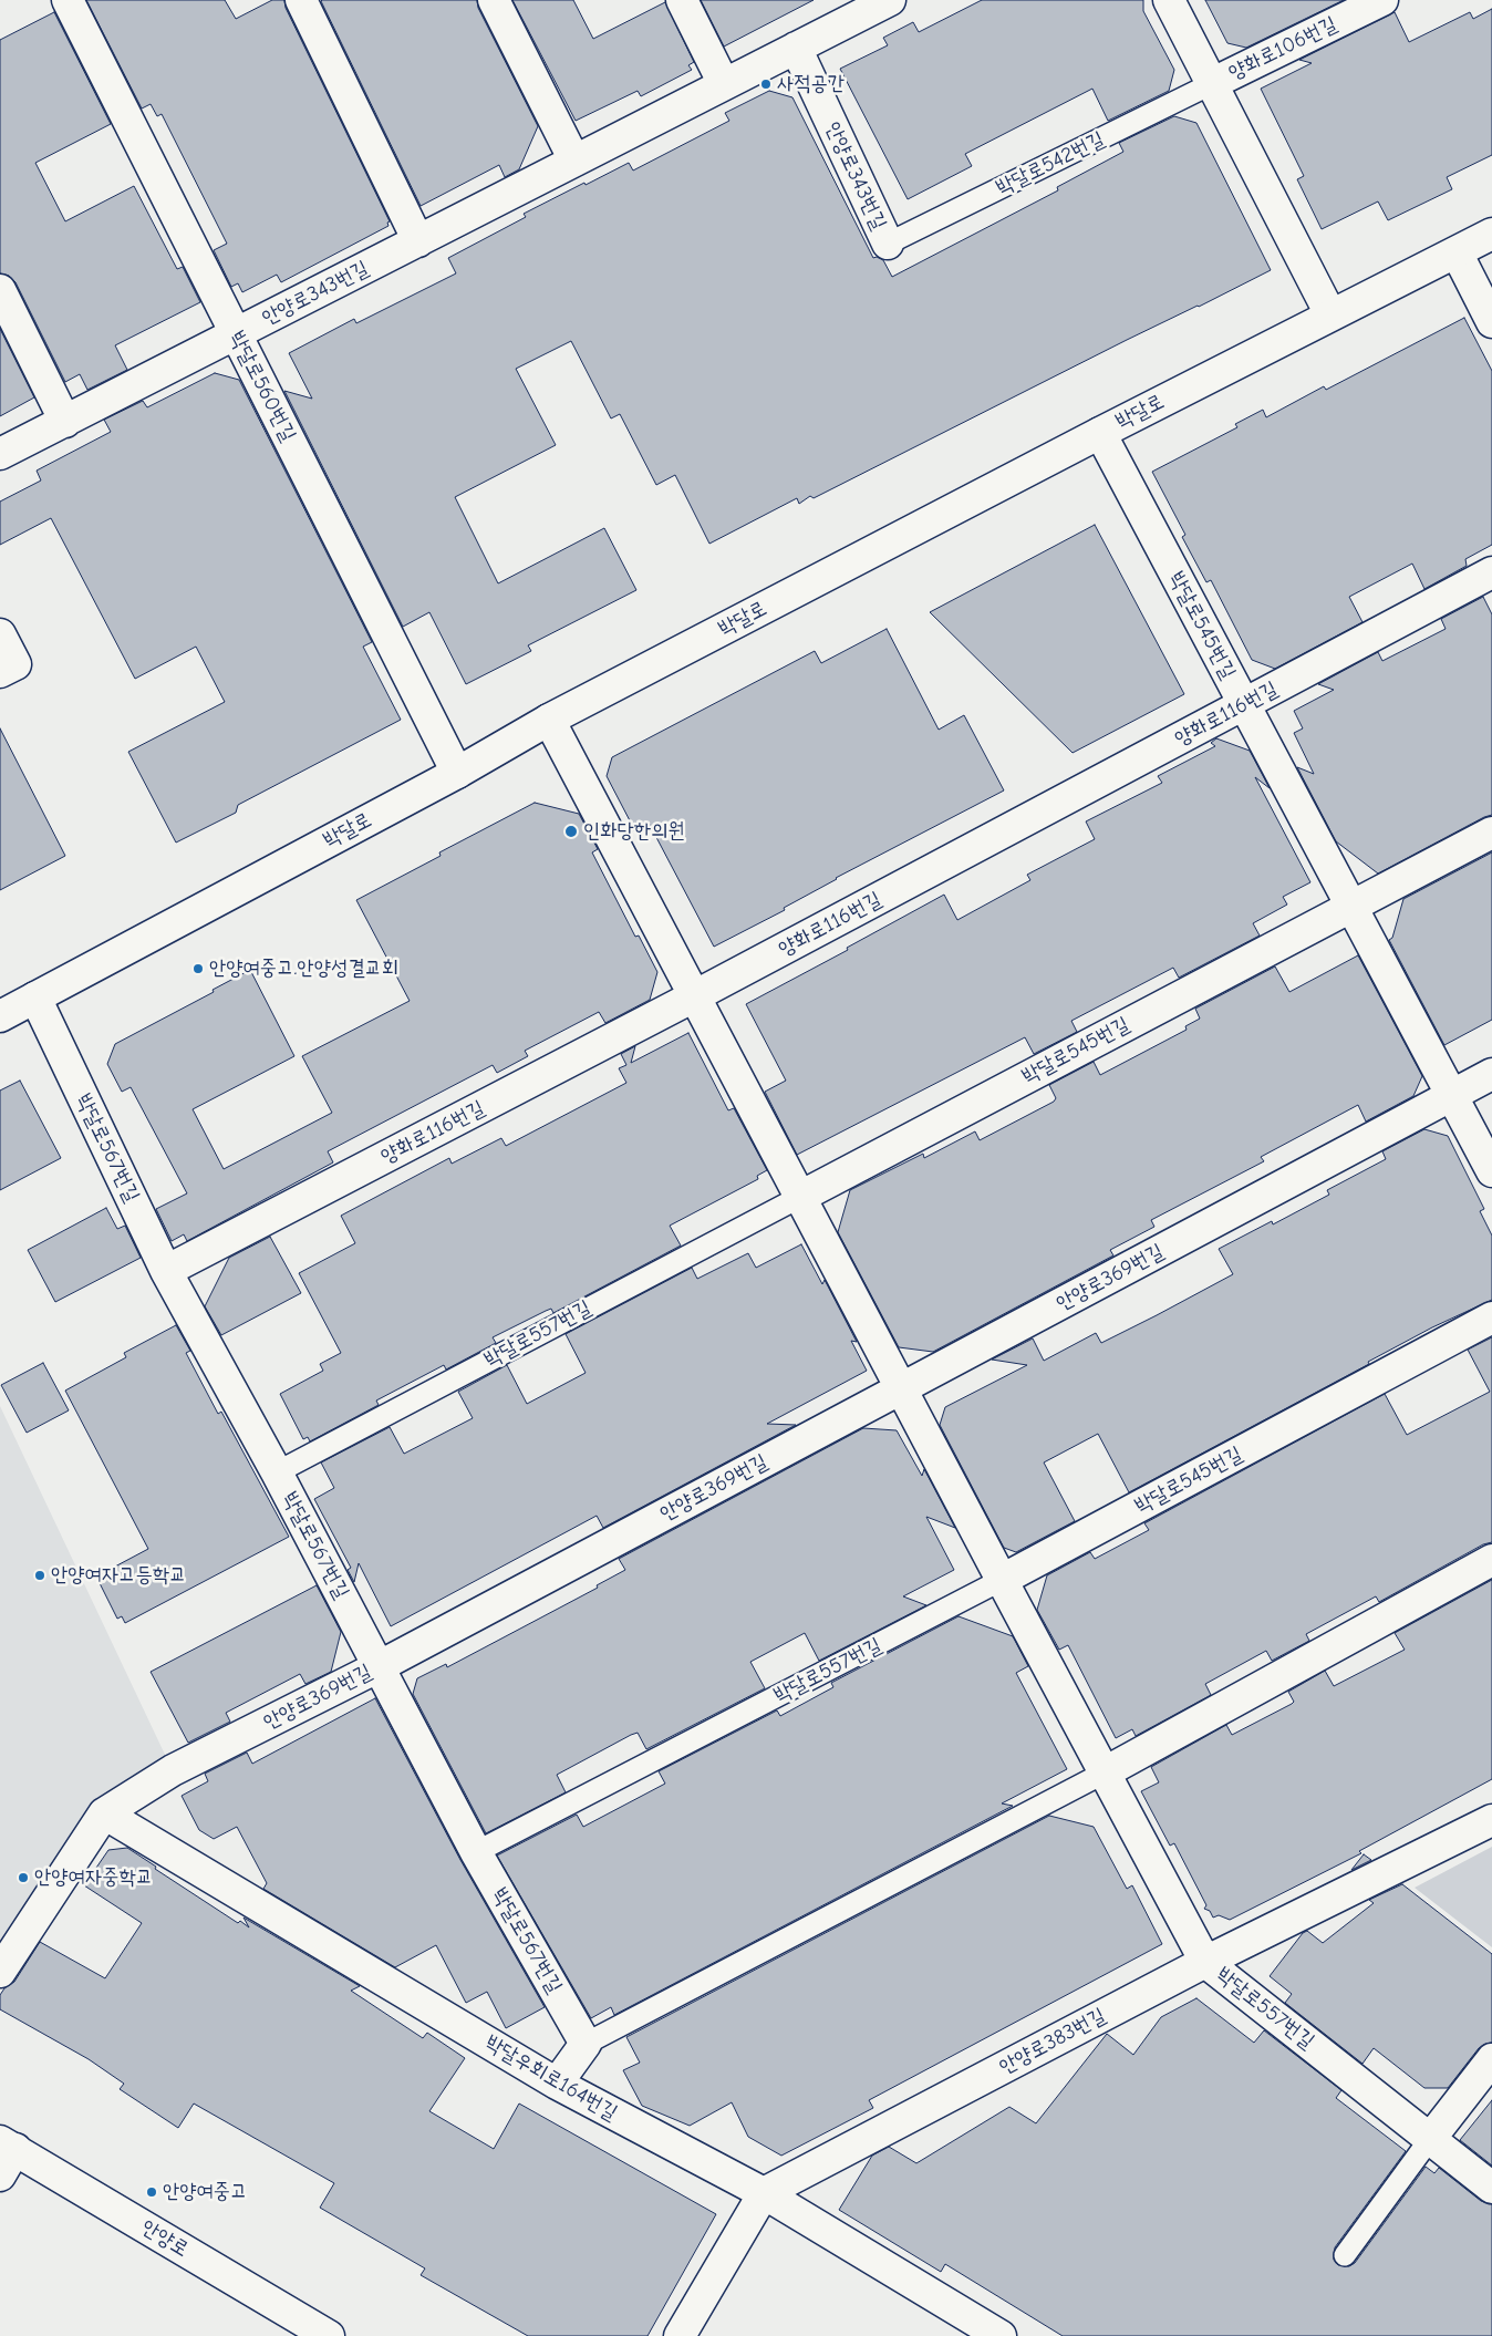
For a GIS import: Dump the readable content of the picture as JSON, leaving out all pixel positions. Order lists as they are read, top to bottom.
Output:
{
  "streets": {
    "street": [
      "양화로106번길",
      "안양로343번길",
      "박달로560번길",
      "박달로",
      "박달로545번길",
      "양화로116번길",
      "박달로567번길",
      "안양로369번길",
      "박달로557번길",
      "안양로383번길",
      "박달우회로164번길",
      "안양로"
    ],
    "lane": ["박달로542번길"]
  },
  "crossings": [
    ["양화로106번길", "박달로542번길"],
    ["박달로542번길", "안양로343번길"],
    ["안양로343번길", "박달로560번길"],
    ["박달로560번길", "박달로"],
    ["박달로", "박달로545번길"],
    ["박달로", "박달로567번길"],
    ["박달로", "박달로557번길"],
    ["박달로545번길", "양화로116번길"],
    ["박달로545번길", "안양로369번길"],
    ["박달로545번길", "박달로557번길"],
    ["양화로116번길", "박달로567번길"],
    ["양화로116번길", "박달로557번길"],
    ["박달로567번길", "안양로369번길"],
    ["박달로567번길", "박달로557번길"],
    ["안양로369번길", "박달로557번길"],
    ["안양로369번길", "박달우회로164번길"],
    ["박달로557번길", "안양로383번길"],
    ["안양로383번길", "박달우회로164번길"]
  ],
  "places": [
    "사적공간",
    "인화당한의원",
    "안양여중고.안양성결교회",
    "안양여자고등학교",
    "안양여자중학교",
    "안양여중고"
  ]
}
